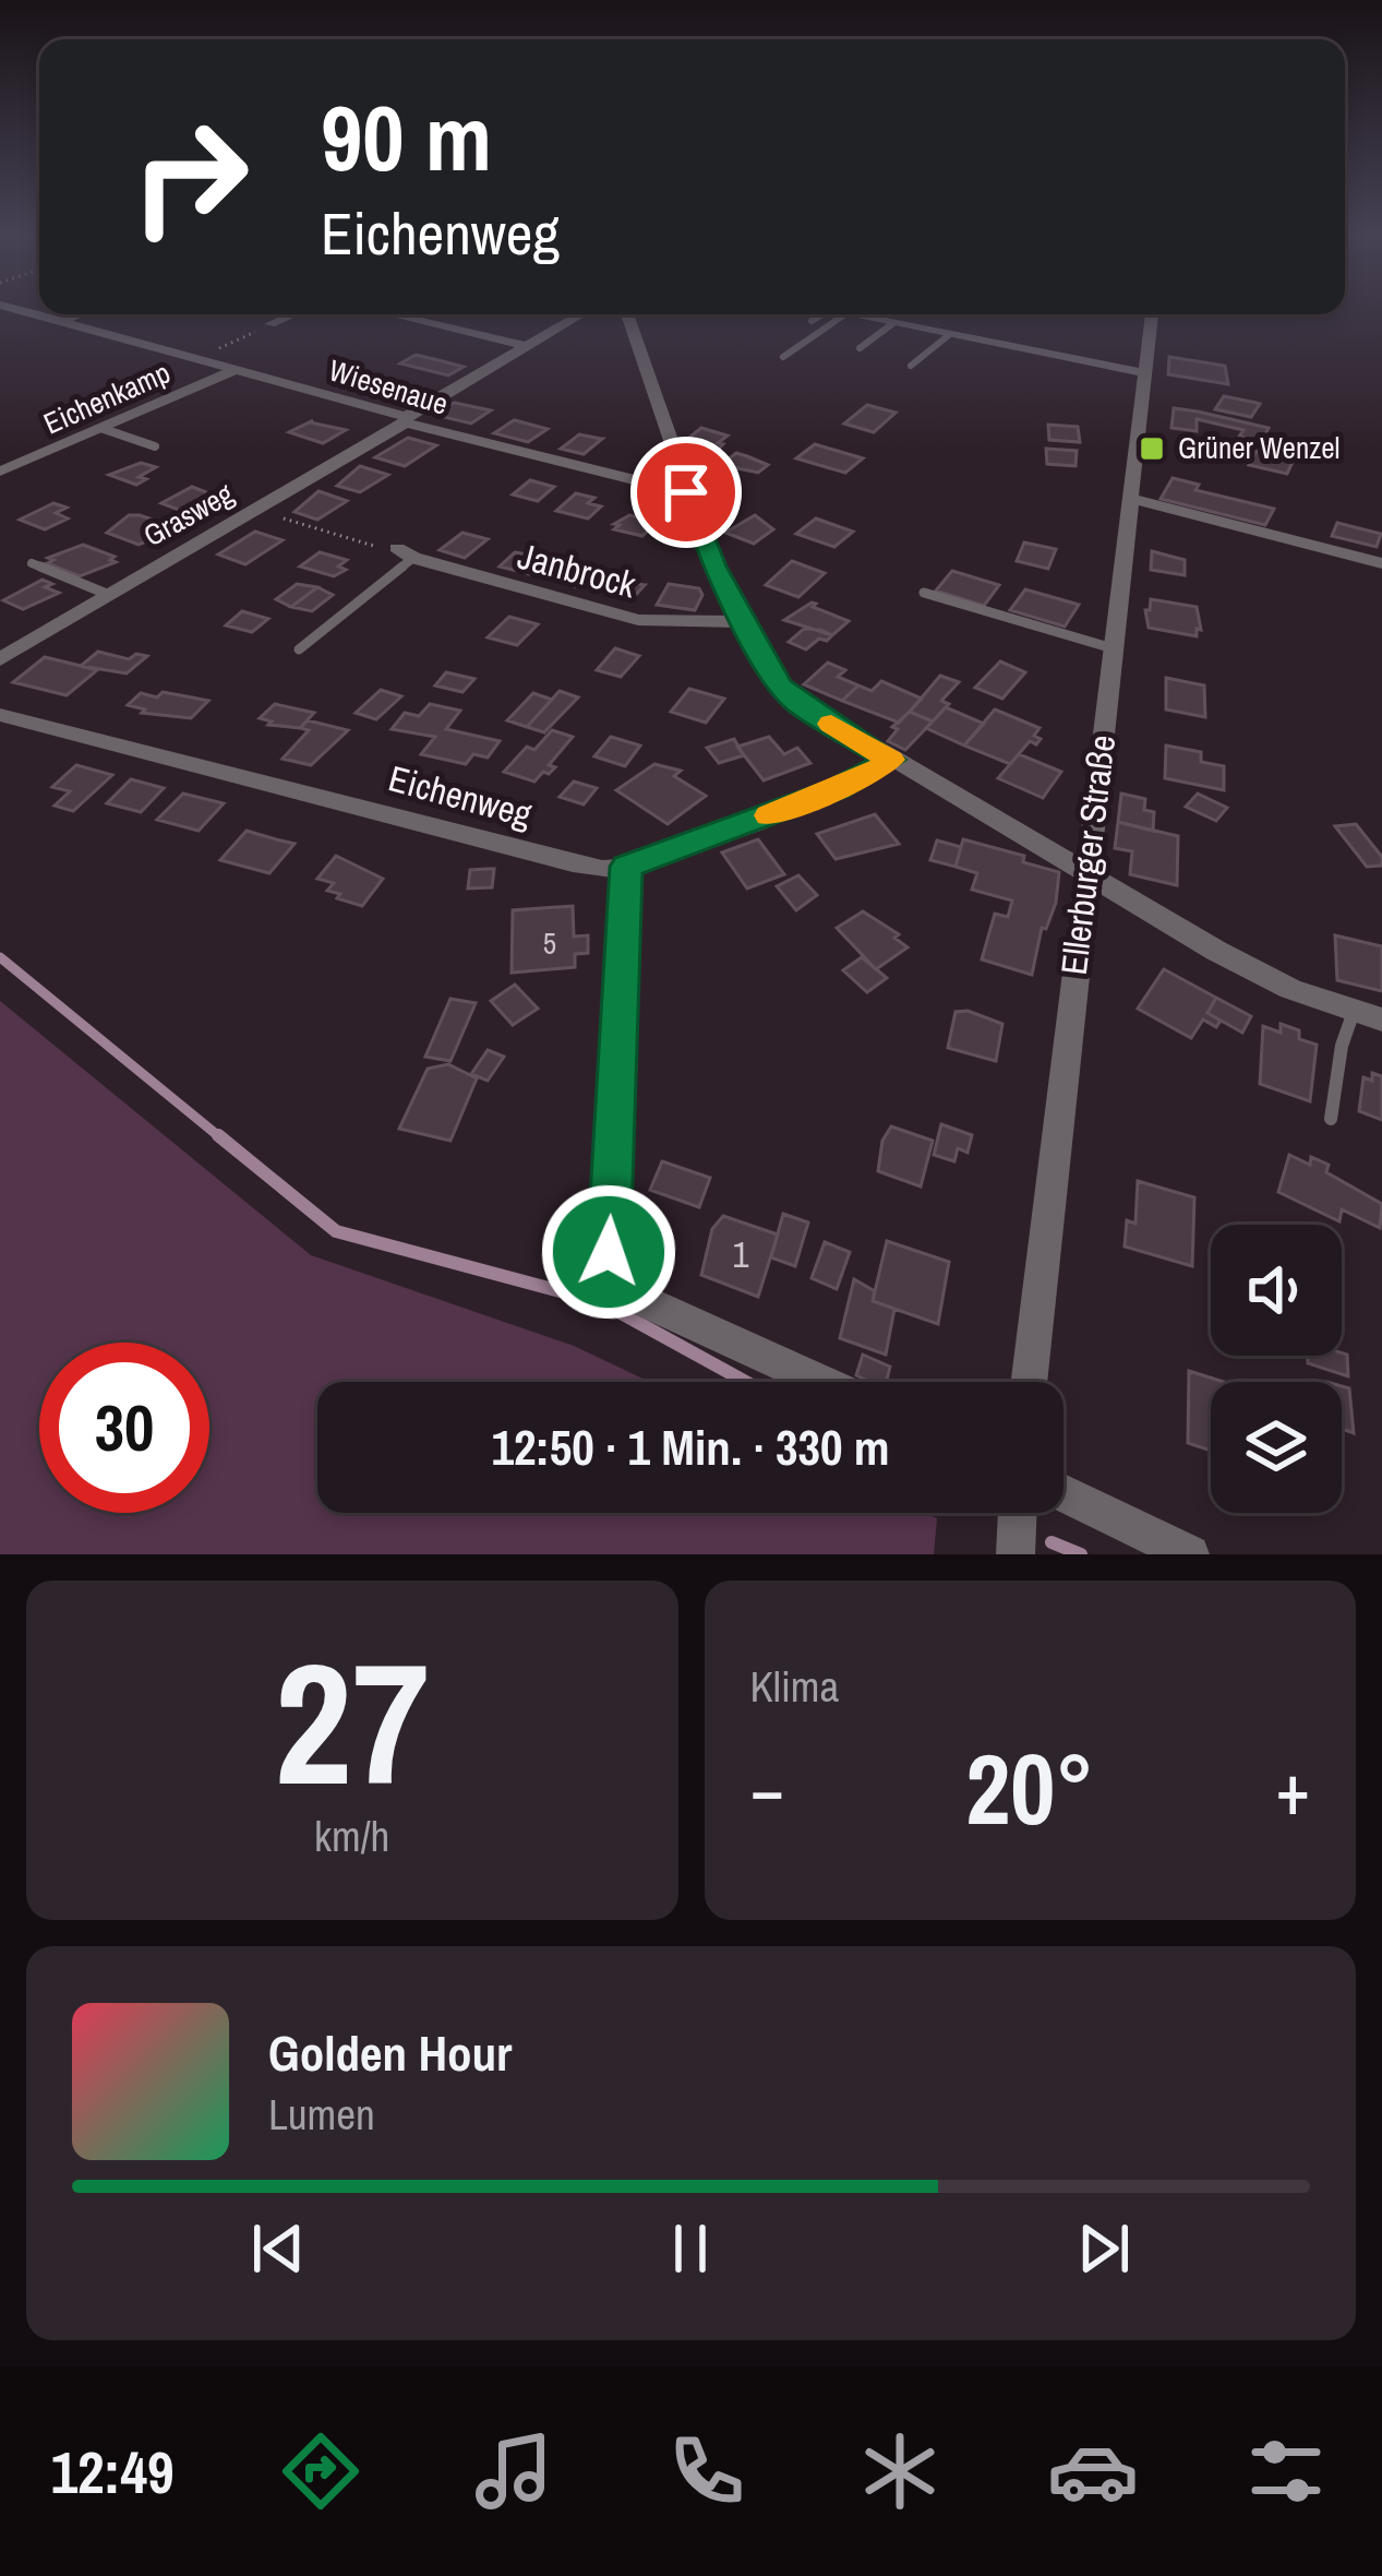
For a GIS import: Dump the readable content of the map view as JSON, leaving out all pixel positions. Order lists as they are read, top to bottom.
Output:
{
  "streets": {
    "street": [
      "Wiesenaue",
      "Eichenkamp",
      "Grasweg",
      "Janbrock",
      "Eichenweg",
      "Ellerburger Straße"
    ]
  },
  "crossings": [
    ["Wiesenaue", "Eichenkamp"],
    ["Wiesenaue", "Grasweg"]
  ],
  "places": {
    "transit": ["Grüner Wenzel"]
  },
  "house_numbers": ["5", "1"],
  "page": {
    "turn": ["90 m", "Eichenweg"],
    "limit": "30",
    "trip": "12:50 · 1 Min. · 330 m",
    "tile": [
      ["27", "km/h"],
      "Klima"
    ],
    "heat": ["−", "20°", "+"],
    "song": ["Golden Hour", "Lumen"],
    "tabs": "12:49"
  }
}
